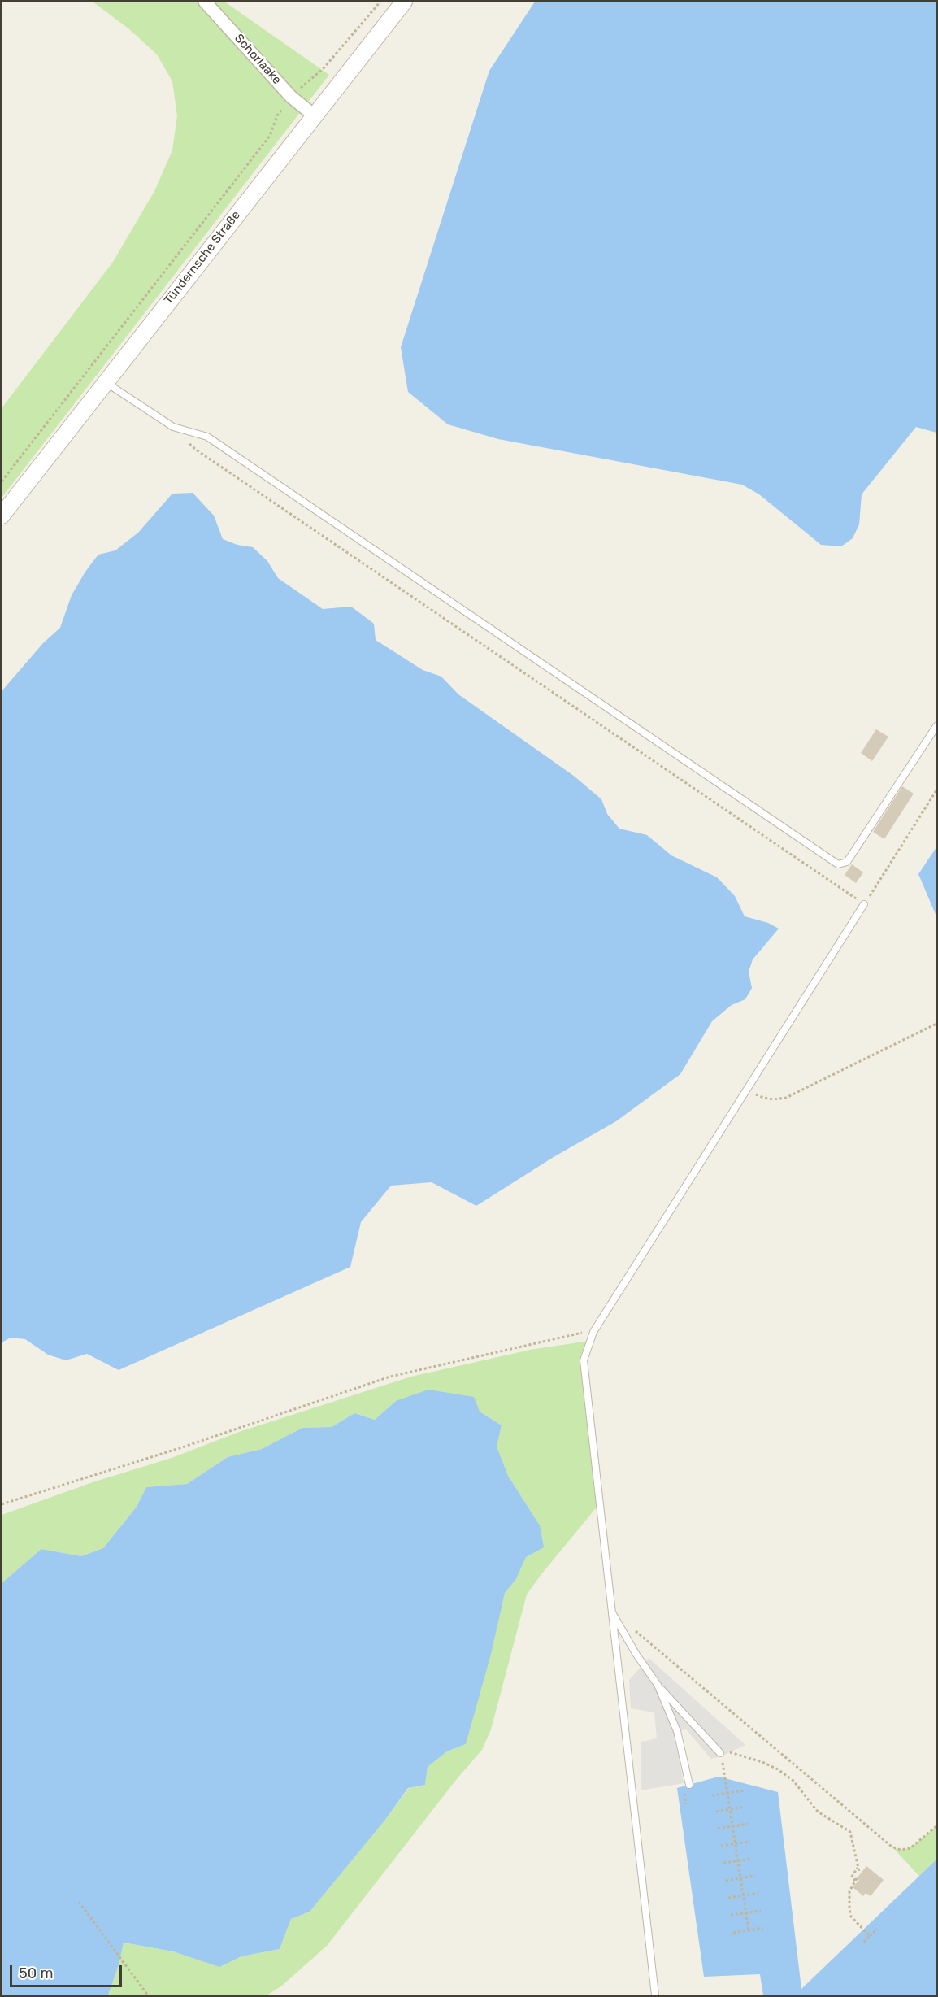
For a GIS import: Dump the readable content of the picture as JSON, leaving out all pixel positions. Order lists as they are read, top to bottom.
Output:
{
  "streets": {
    "street": ["Schorlaake", "Tündernsche Straße"]
  },
  "crossings": [
    ["Schorlaake", "Tündernsche Straße"]
  ],
  "scale_bar": "50 m"
}
